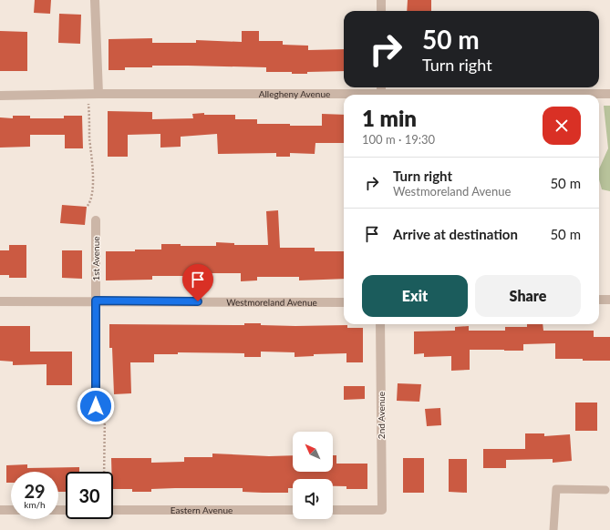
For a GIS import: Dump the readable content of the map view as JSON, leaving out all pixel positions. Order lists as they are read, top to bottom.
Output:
{
  "streets": {
    "street": [
      "Allegheny Avenue",
      "1st Avenue",
      "Westmoreland Avenue",
      "2nd Avenue",
      "Eastern Avenue"
    ]
  },
  "crossings": [
    ["1st Avenue", "Westmoreland Avenue"]
  ],
  "north": "top left",
  "page": {
    "turn": ["50 m", "Turn right"],
    "heading": ["1 min", "100 m · 19:30"],
    "list": [
      {
        "name": "Turn right",
        "note": "Westmoreland Avenue",
        "value": "50 m"
      },
      {
        "name": "Arrive at destination",
        "value": "50 m"
      }
    ],
    "buttons": ["Exit", "Share"],
    "speed": "29 km/h",
    "limit": "30"
  }
}
